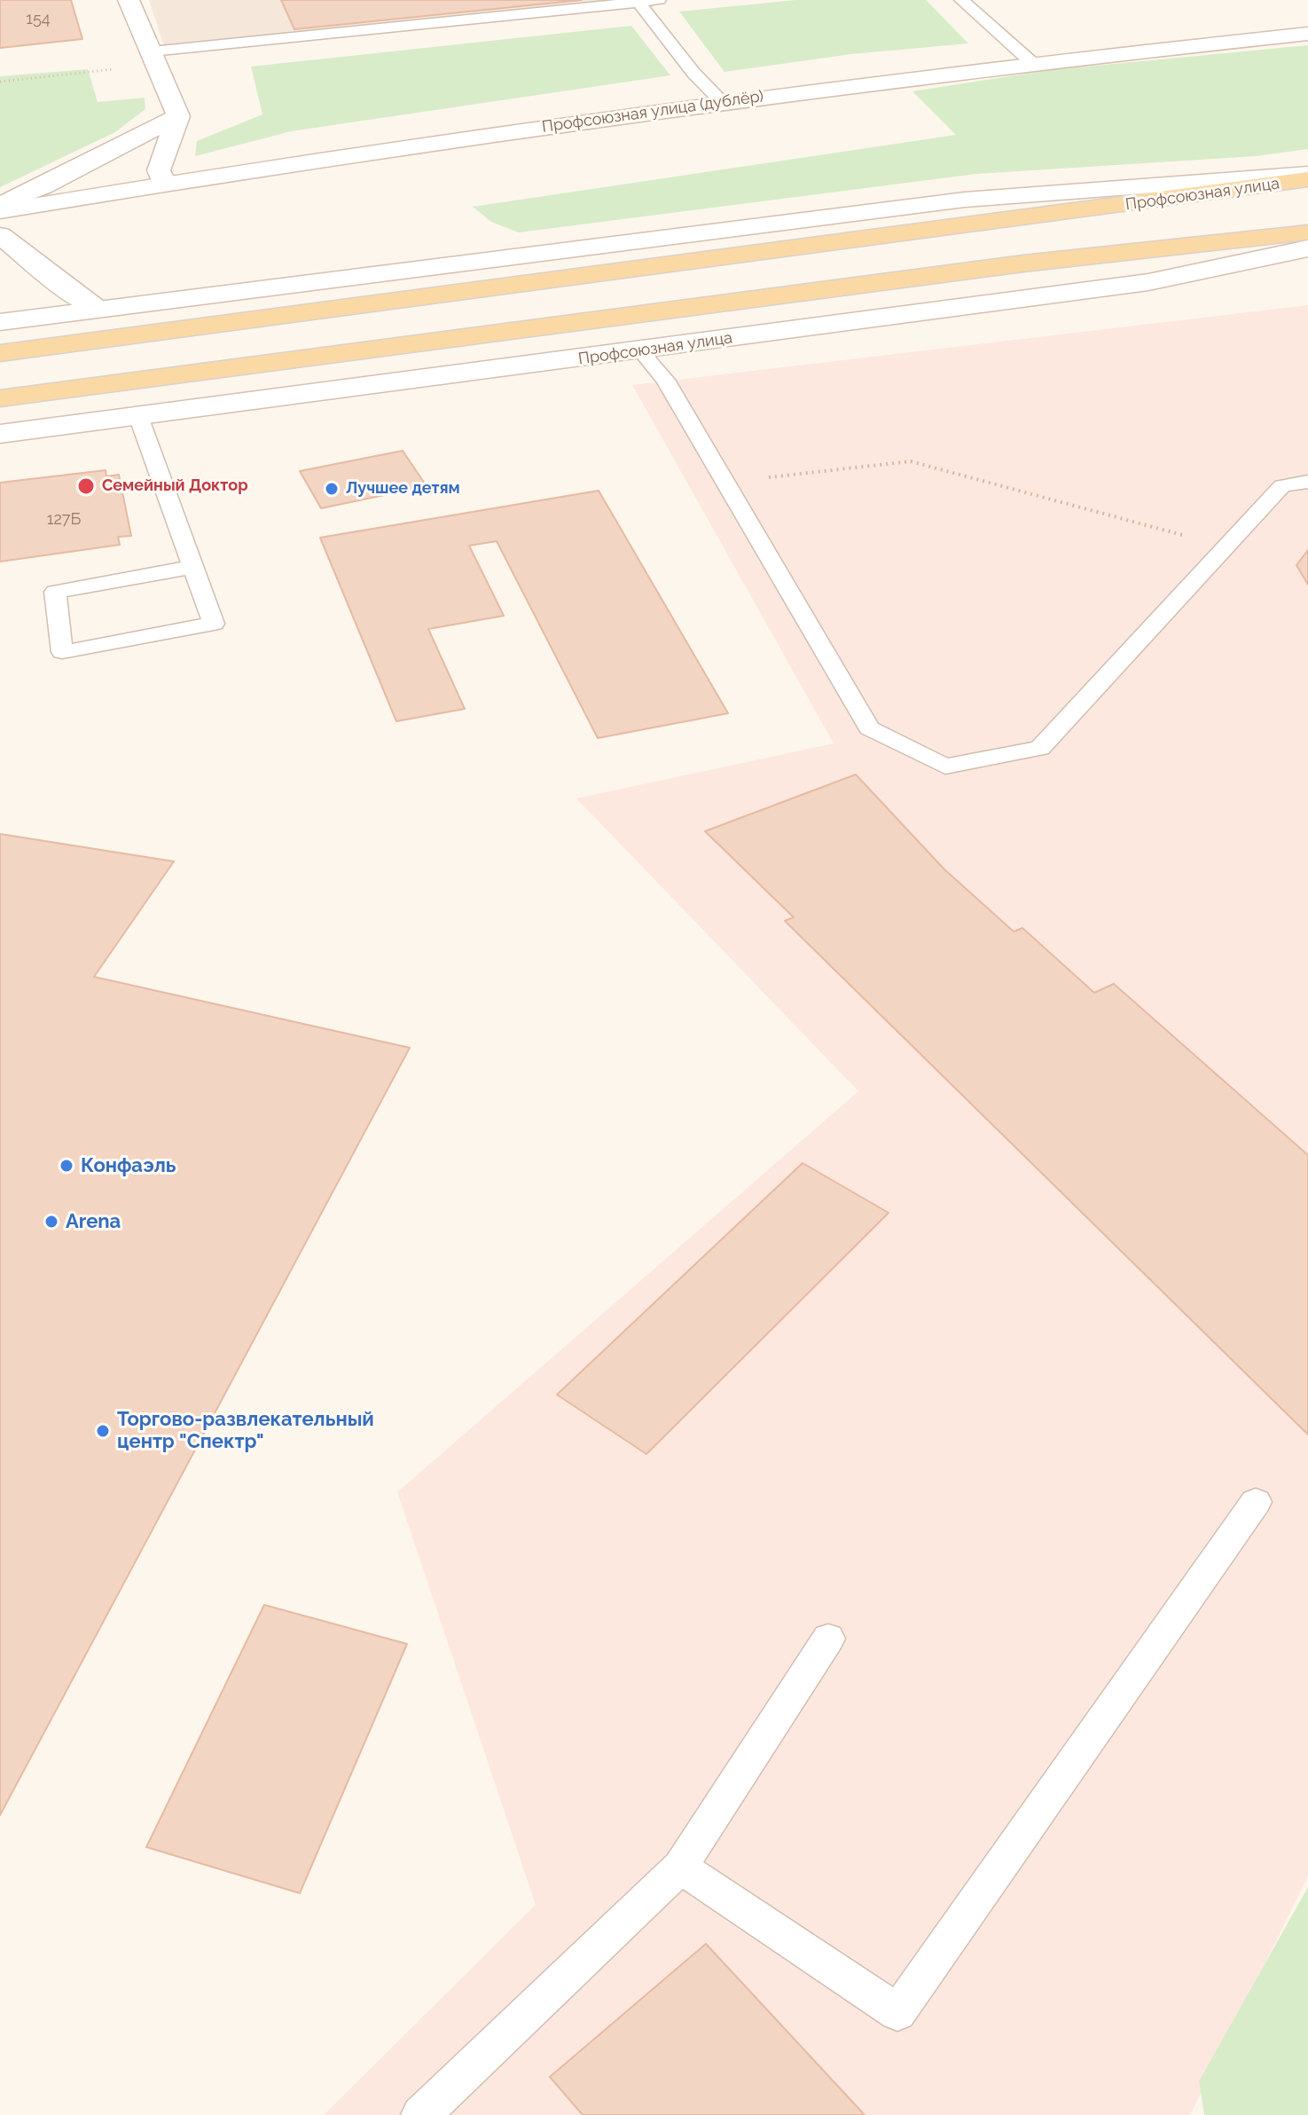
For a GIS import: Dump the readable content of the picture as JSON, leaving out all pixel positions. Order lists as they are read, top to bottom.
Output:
{
  "streets": {
    "main road": ["Профсоюзная улица (дублёр)", "Профсоюзная улица"]
  },
  "places": [
    "Семейный Доктор",
    "Лучшее детям",
    "Конфаэль",
    "Arena",
    "Торгово-развлекательный центр \"Спектр\""
  ],
  "house_numbers": ["154", "127Б"]
}
